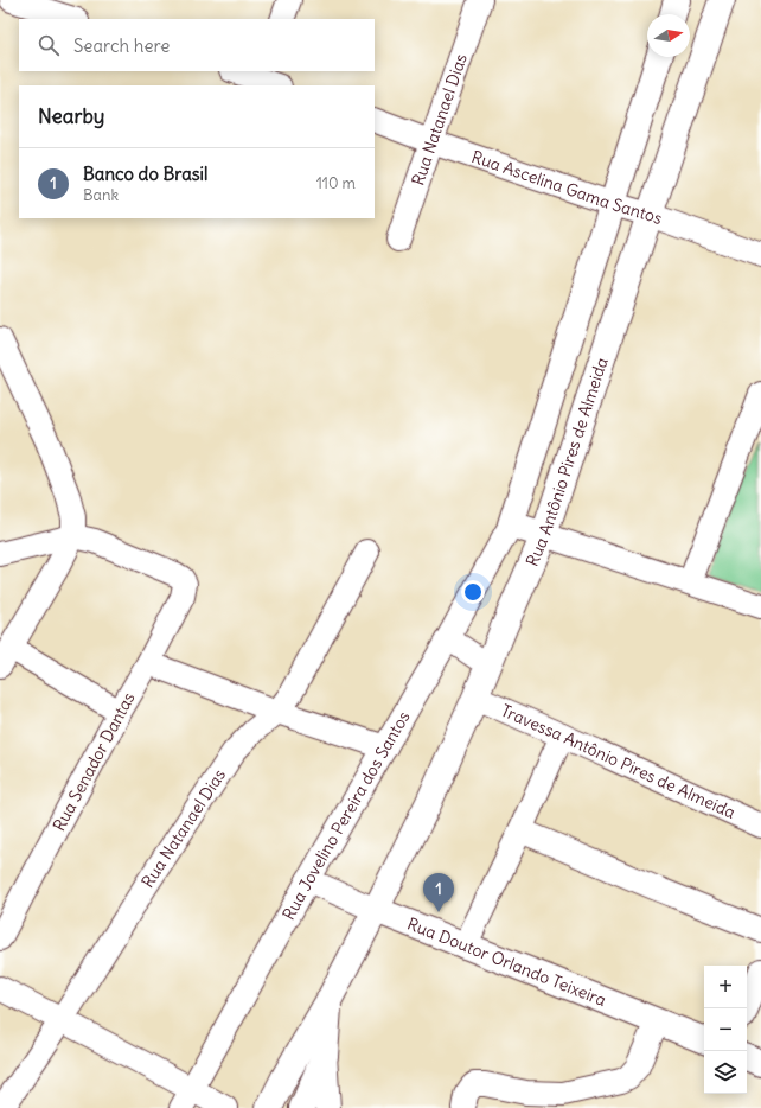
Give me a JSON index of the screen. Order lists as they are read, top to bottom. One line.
{"streets":{"main road":["Rua Antônio Pires de Almeida","Rua Doutor Orlando Teixeira"],"street":["Rua Natanael Dias","Rua Ascelina Gama Santos","Rua Senador Dantas","Travessa Antônio Pires de Almeida","Rua Jovelino Pereira dos Santos"]},"crossings":[["Rua Natanael Dias","Rua Ascelina Gama Santos"],["Rua Ascelina Gama Santos","Rua Antônio Pires de Almeida"],["Rua Antônio Pires de Almeida","Travessa Antônio Pires de Almeida"],["Rua Antônio Pires de Almeida","Rua Jovelino Pereira dos Santos"],["Rua Antônio Pires de Almeida","Rua Doutor Orlando Teixeira"],["Rua Jovelino Pereira dos Santos","Rua Doutor Orlando Teixeira"]],"north":"right","page":{"search":"Search here","heading":"Nearby","list":[{"mark":"1","name":"Banco do Brasil","note":"Bank","value":"110 m"}],"pins":"1","map_buttons":["+","−"]}}
